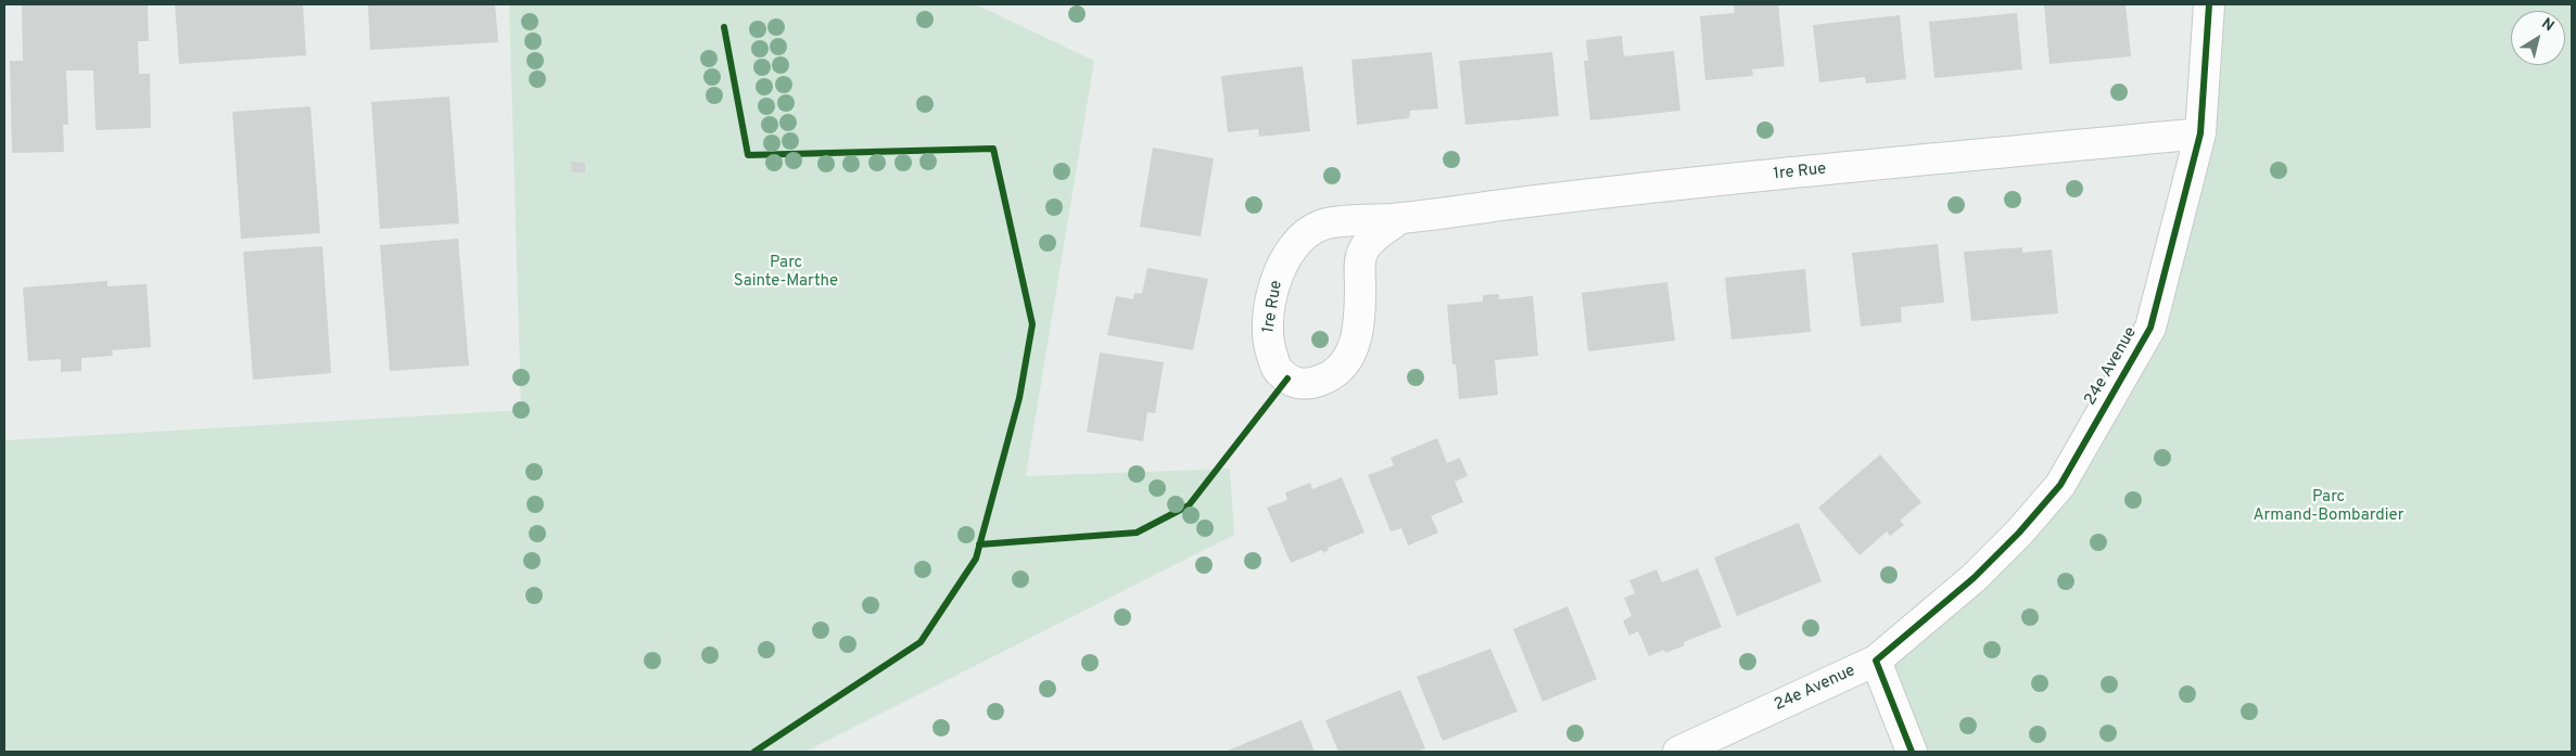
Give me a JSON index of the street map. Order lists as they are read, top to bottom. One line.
{"streets":{"street":["1re Rue","24e Avenue"]},"crossings":[["1re Rue","24e Avenue"]],"parks":["Parc Sainte-Marthe","Parc Armand-Bombardier"],"north":"top right"}
